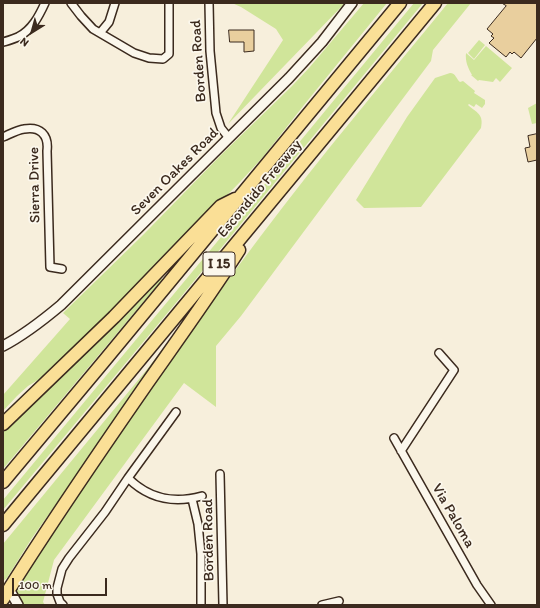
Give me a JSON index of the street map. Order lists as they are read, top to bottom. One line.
{"streets":{"highway":["Escondido Freeway","I 15"],"street":["Borden Road","Seven Oakes Road","Sierra Drive","Via Paloma"]},"crossings":[["Borden Road","Seven Oakes Road"]],"scale_bar":"100 m","north":"bottom left"}
